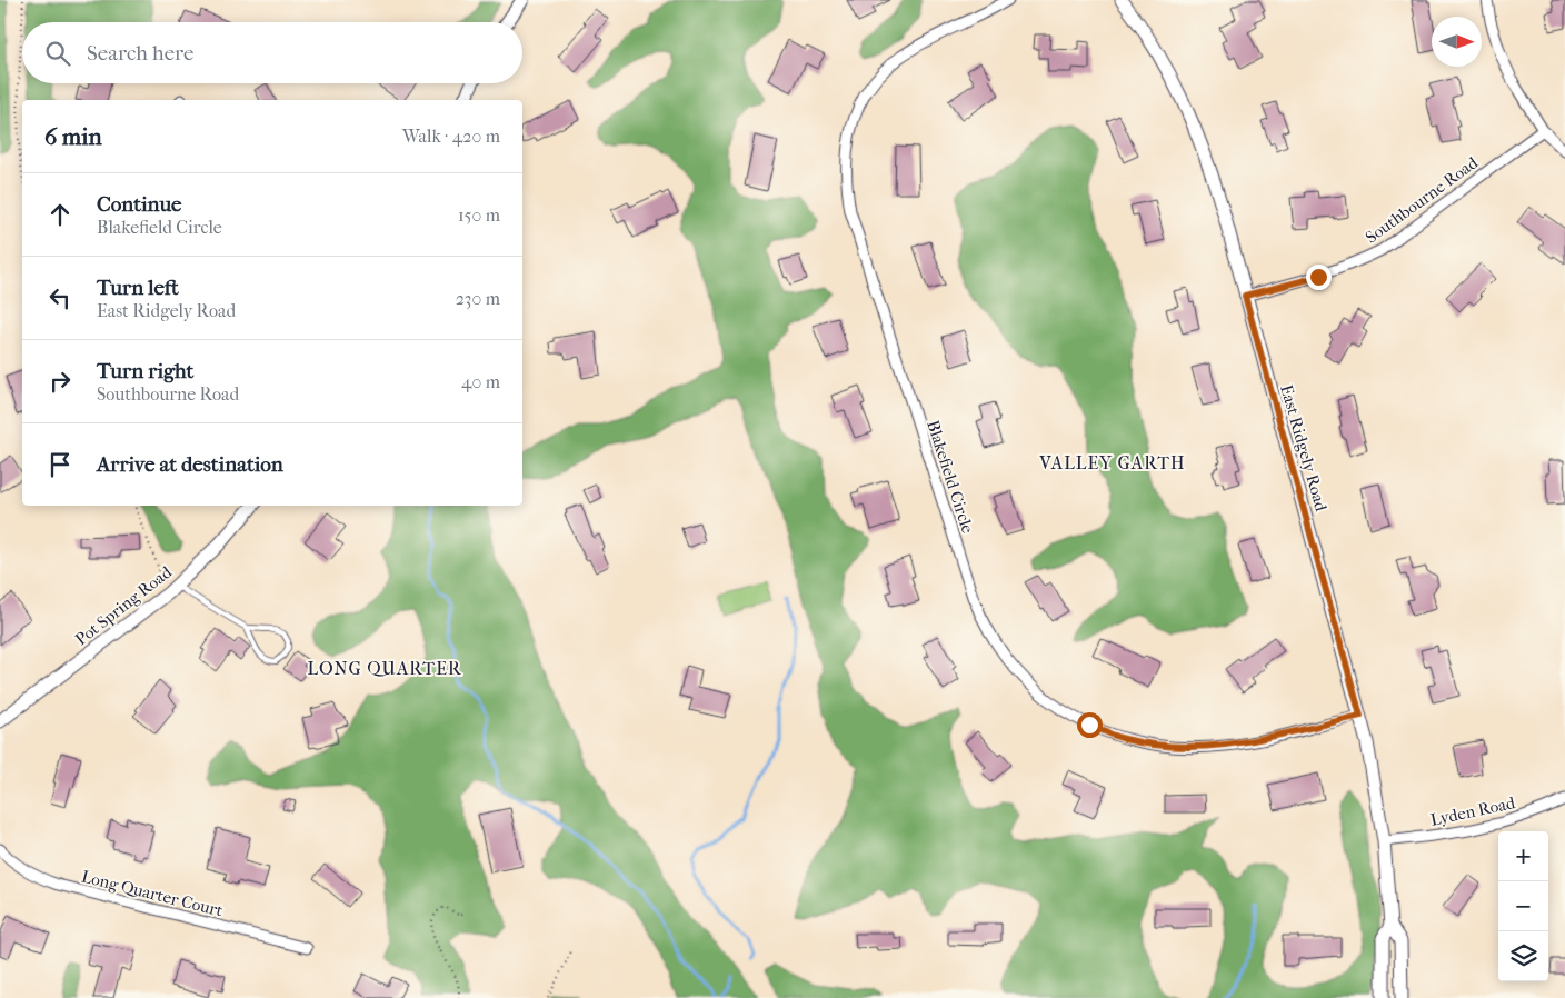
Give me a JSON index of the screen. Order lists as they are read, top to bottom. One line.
{"streets":{"street":["Southbourne Road","East Ridgely Road","Blakefield Circle","Pot Spring Road","Lyden Road","Long Quarter Court"]},"crossings":[["Southbourne Road","East Ridgely Road"],["East Ridgely Road","Blakefield Circle"],["East Ridgely Road","Lyden Road"]],"districts":["VALLEY GARTH","LONG QUARTER"],"north":"right","page":{"search":"Search here","heading":["6 min","Walk · 420 m"],"list":[["Continue","Blakefield Circle","150 m"],["Turn left","East Ridgely Road","230 m"],["Turn right","Southbourne Road","40 m"],"Arrive at destination"],"map_buttons":["+","−"]}}
